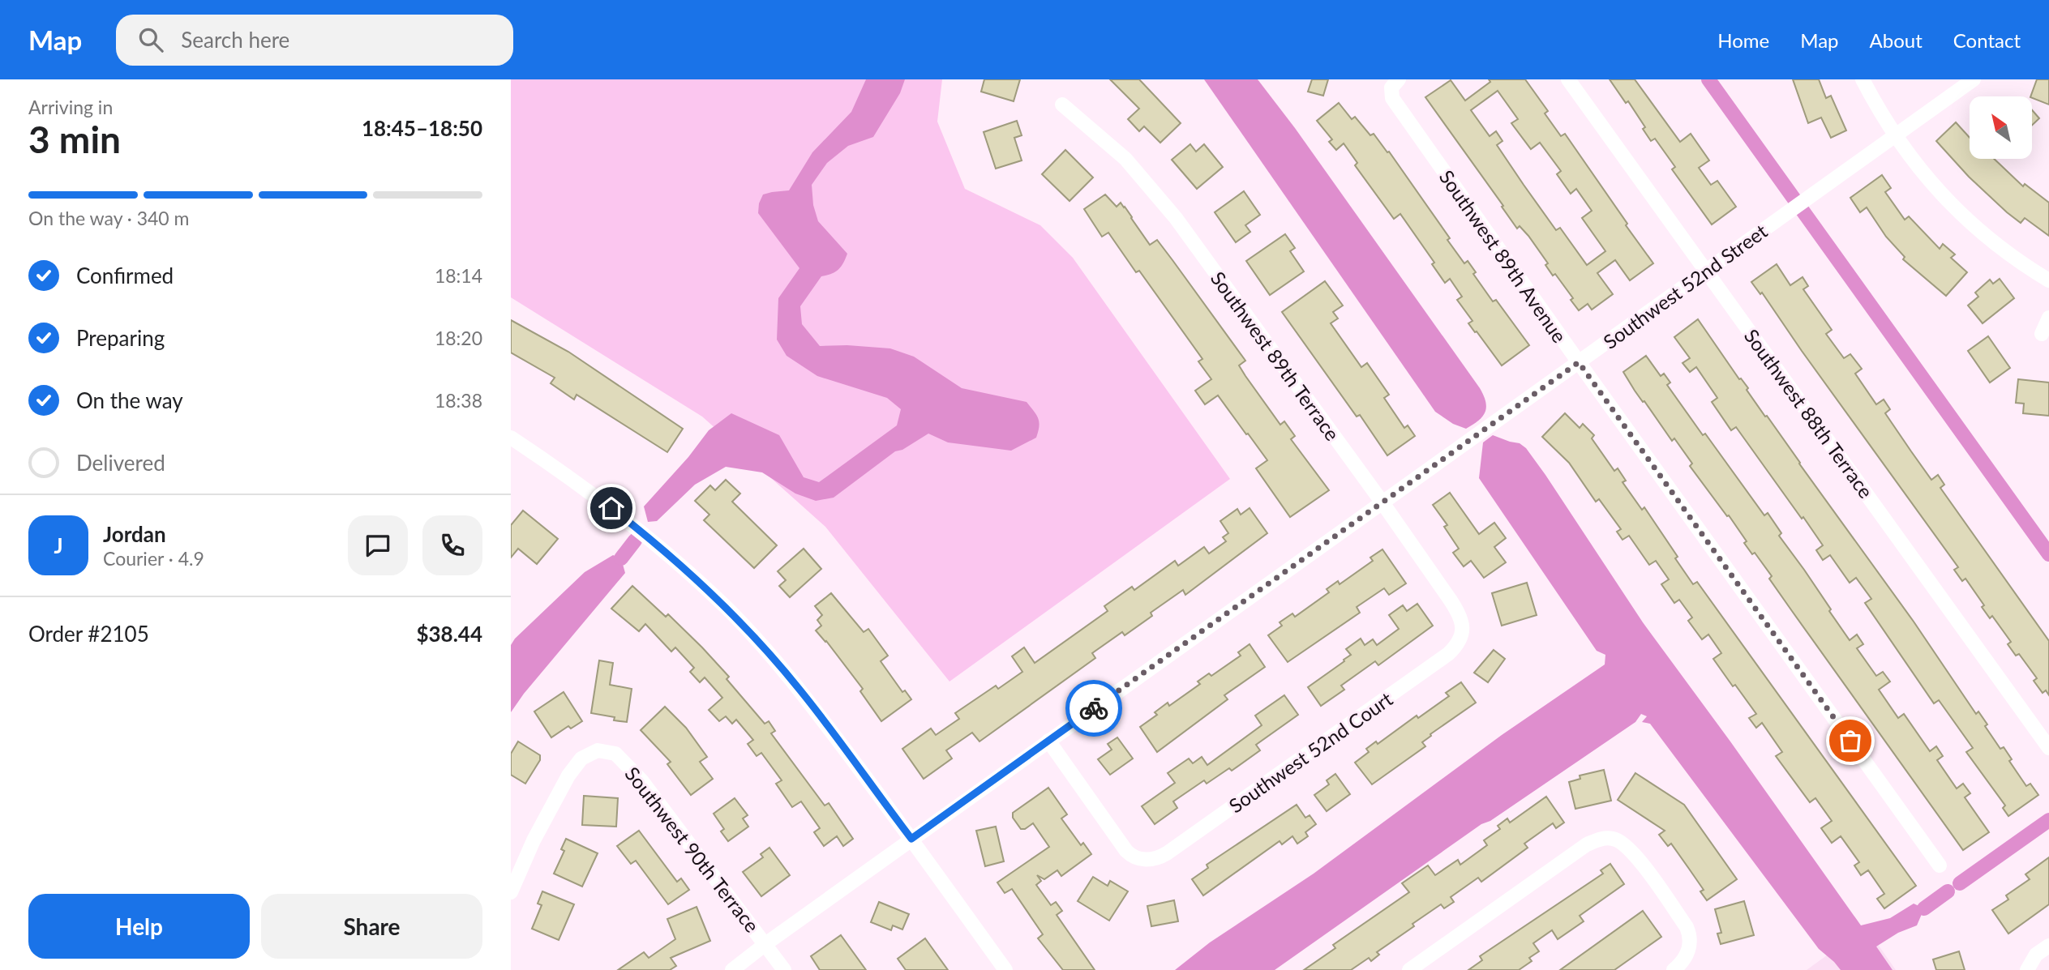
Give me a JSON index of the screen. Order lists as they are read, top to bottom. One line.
{"streets":{"street":["Southwest 89th Avenue","Southwest 52nd Street","Southwest 89th Terrace","Southwest 88th Terrace","Southwest 52nd Court","Southwest 90th Terrace"]},"crossings":[["Southwest 89th Avenue","Southwest 52nd Street"],["Southwest 52nd Street","Southwest 89th Terrace"],["Southwest 52nd Street","Southwest 88th Terrace"],["Southwest 52nd Street","Southwest 52nd Court"],["Southwest 52nd Street","Southwest 90th Terrace"],["Southwest 89th Terrace","Southwest 52nd Court"]],"north":"top left","page":{"header":"Map","search":"Search here","nav":["Home","Map","About","Contact"],"heading":["3 min","Arriving in","18:45–18:50"],"panel":["Jordan","Courier · 4.9","Order #2105","$38.44"],"bar":"On the way · 340 m","list":[["Confirmed","18:14"],["Preparing","18:20"],["On the way","18:38"],"Delivered"],"round":"J","buttons":["Help","Share"]}}
